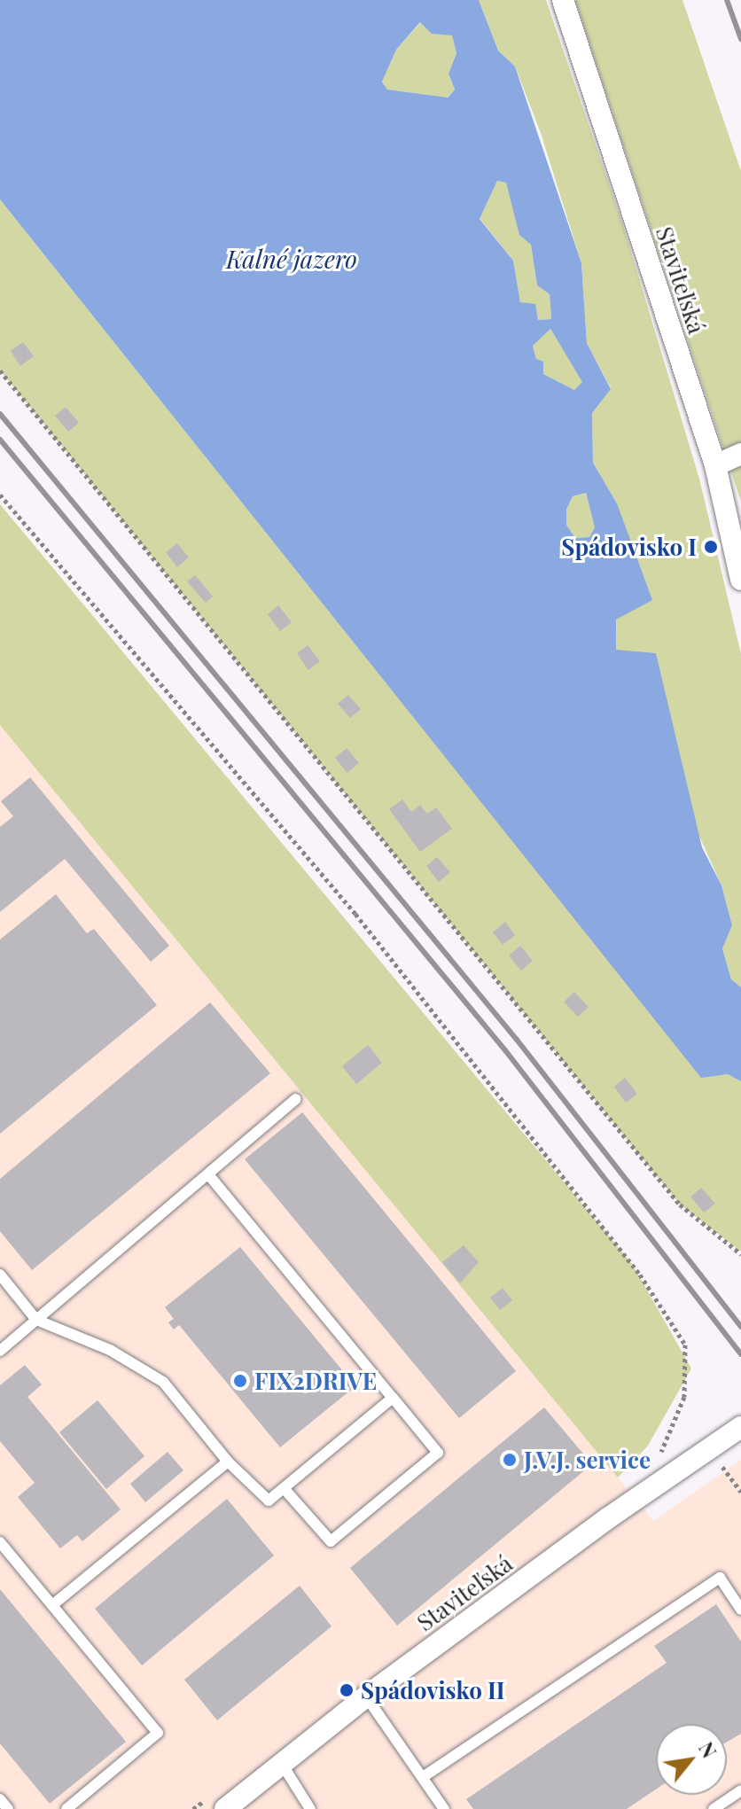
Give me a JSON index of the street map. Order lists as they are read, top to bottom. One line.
{"streets":{"street":["Staviteľská"]},"water":["Kalné jazero"],"places":["Spádovisko I","FIX2DRIVE","J.V.J. service","Spádovisko II"],"north":"top right"}
